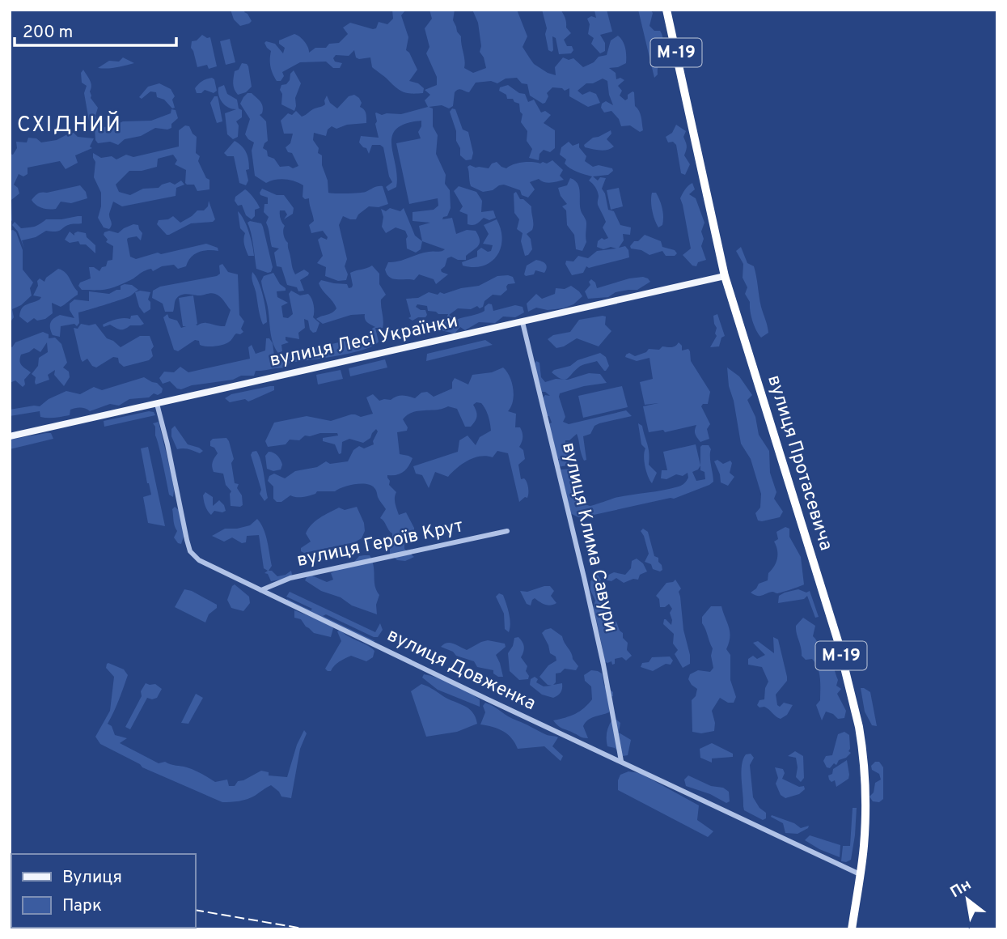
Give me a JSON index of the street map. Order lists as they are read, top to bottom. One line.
{"streets":{"highway":["М-19","вулиця Протасевича"],"main road":["вулиця Лесі Українки"],"street":["вулиця Клима Савури","вулиця Героїв Крут","вулиця Довженка"]},"crossings":[["вулиця Лесі Українки","вулиця Протасевича"],["вулиця Лесі Українки","вулиця Клима Савури"],["вулиця Лесі Українки","вулиця Довженка"],["вулиця Протасевича","вулиця Довженка"],["вулиця Клима Савури","вулиця Довженка"],["вулиця Героїв Крут","вулиця Довженка"]],"districts":["СХІДНИЙ"],"legend":["Вулиця","Парк"],"scale_bar":"200 m","north":"top left"}
